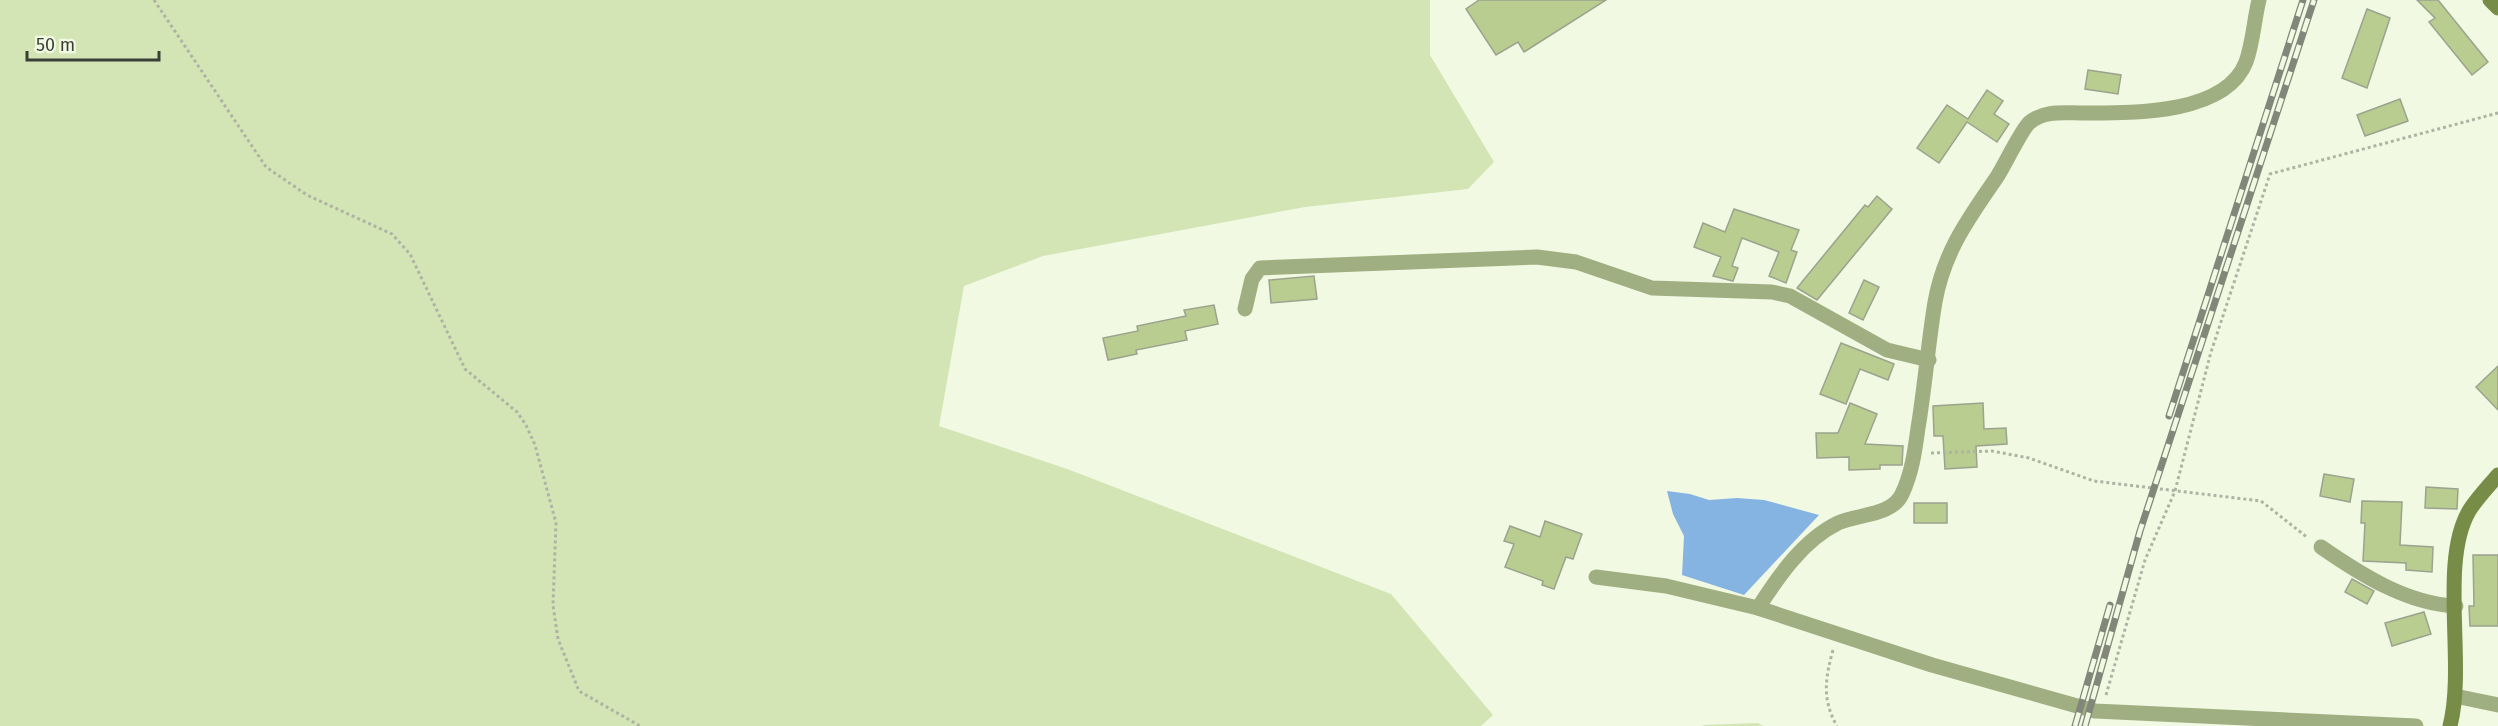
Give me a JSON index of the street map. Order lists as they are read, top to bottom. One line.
{"scale_bar":"50 m"}
